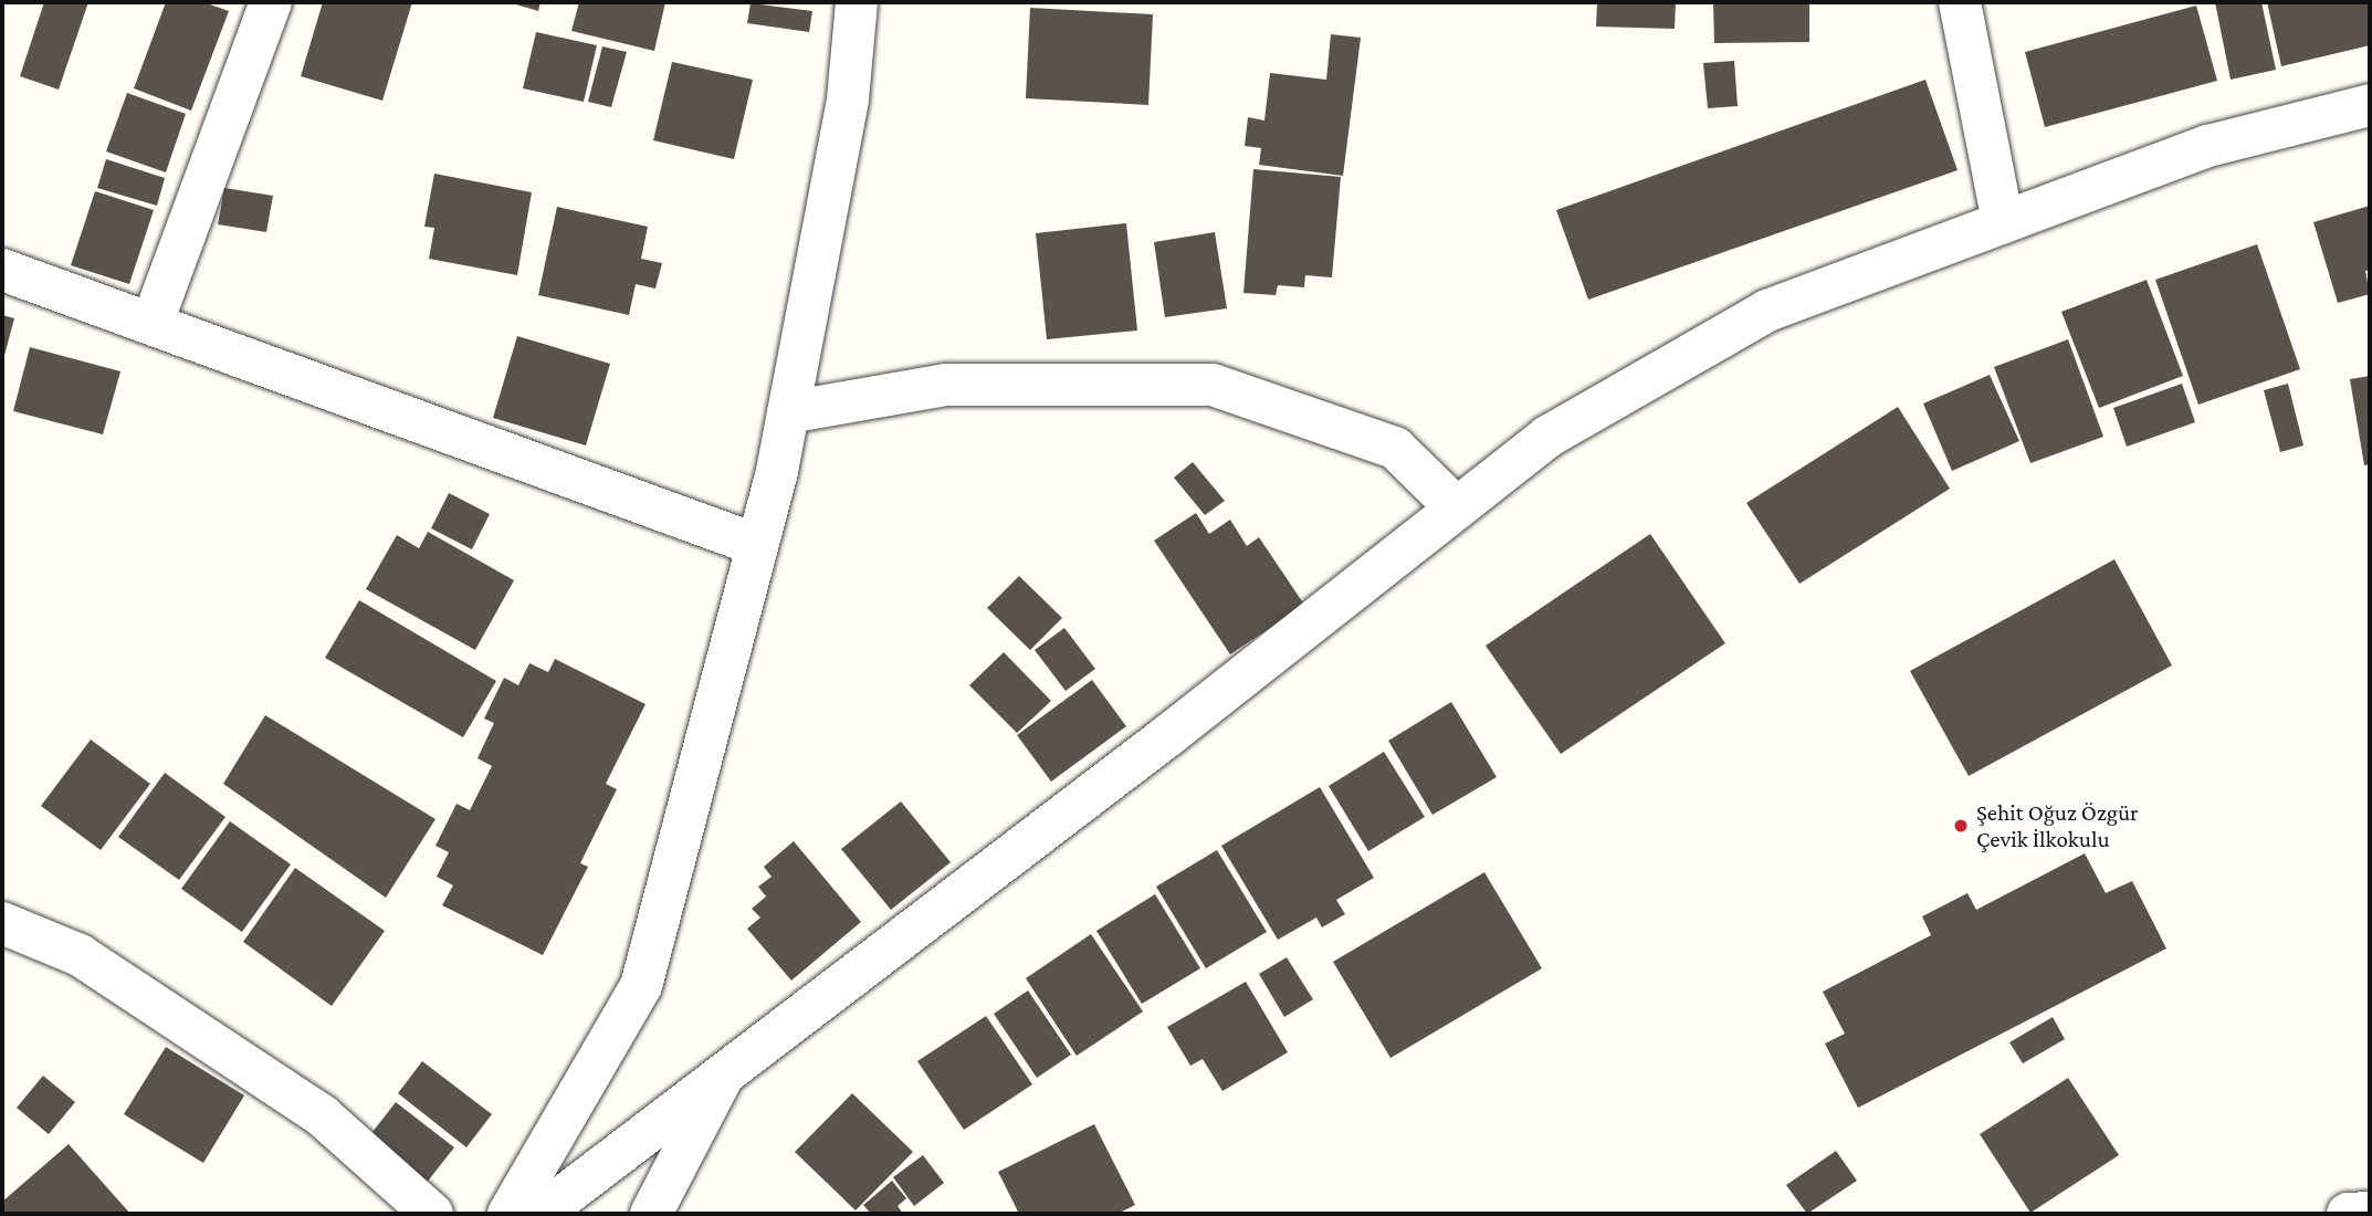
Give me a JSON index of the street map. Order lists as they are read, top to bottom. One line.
{"places":["Şehit Oğuz Özgür Çevik İlkokulu"]}
